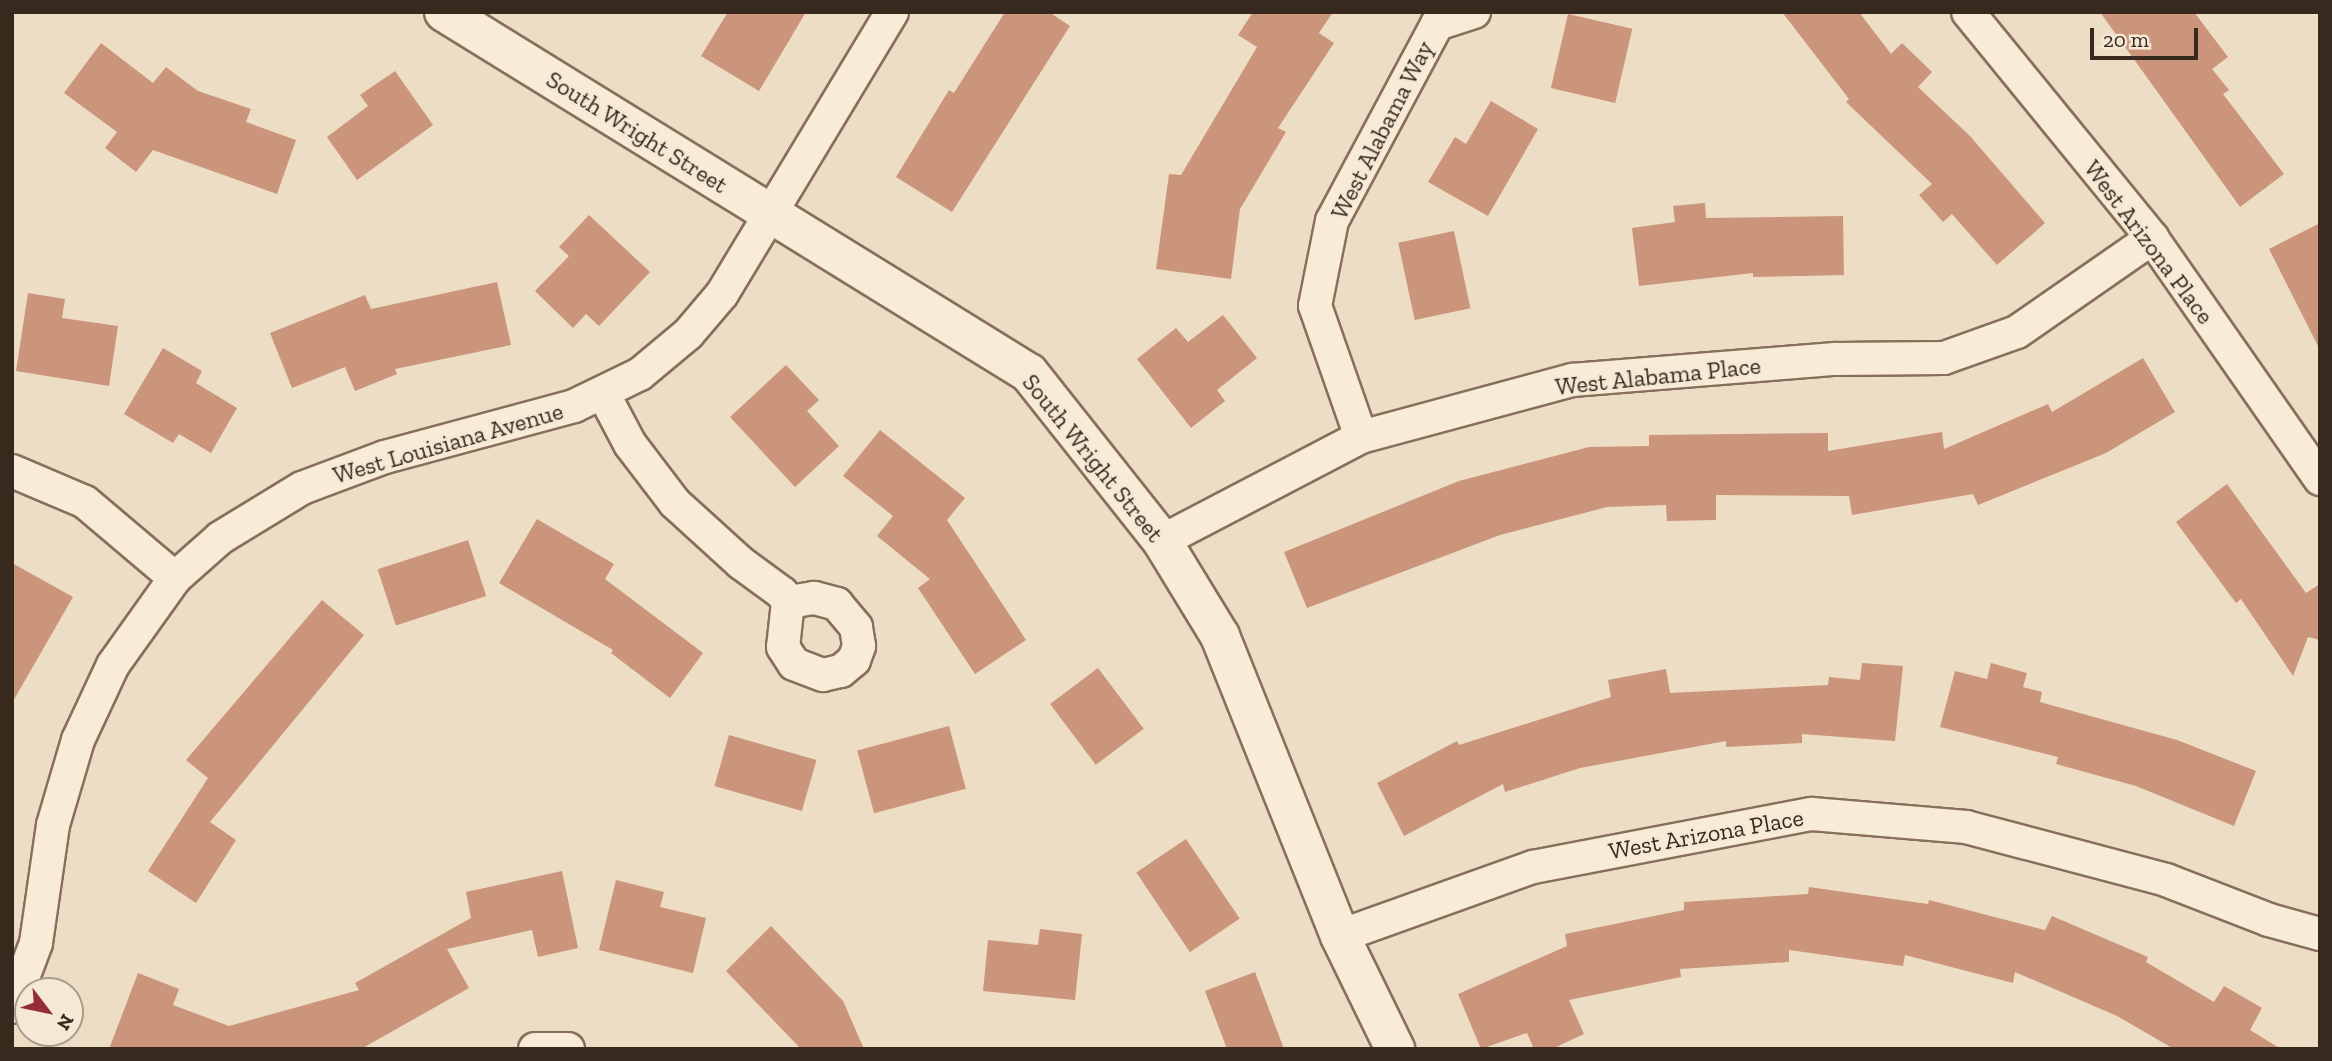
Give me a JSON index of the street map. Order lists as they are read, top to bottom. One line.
{"streets":{"street":["West Alabama Way","South Wright Street","West Arizona Place","West Alabama Place","West Louisiana Avenue"]},"crossings":[["West Alabama Way","West Alabama Place"],["South Wright Street","West Arizona Place"],["South Wright Street","West Alabama Place"],["South Wright Street","West Louisiana Avenue"],["West Arizona Place","West Alabama Place"]],"scale_bar":"20 m","north":"bottom right"}
